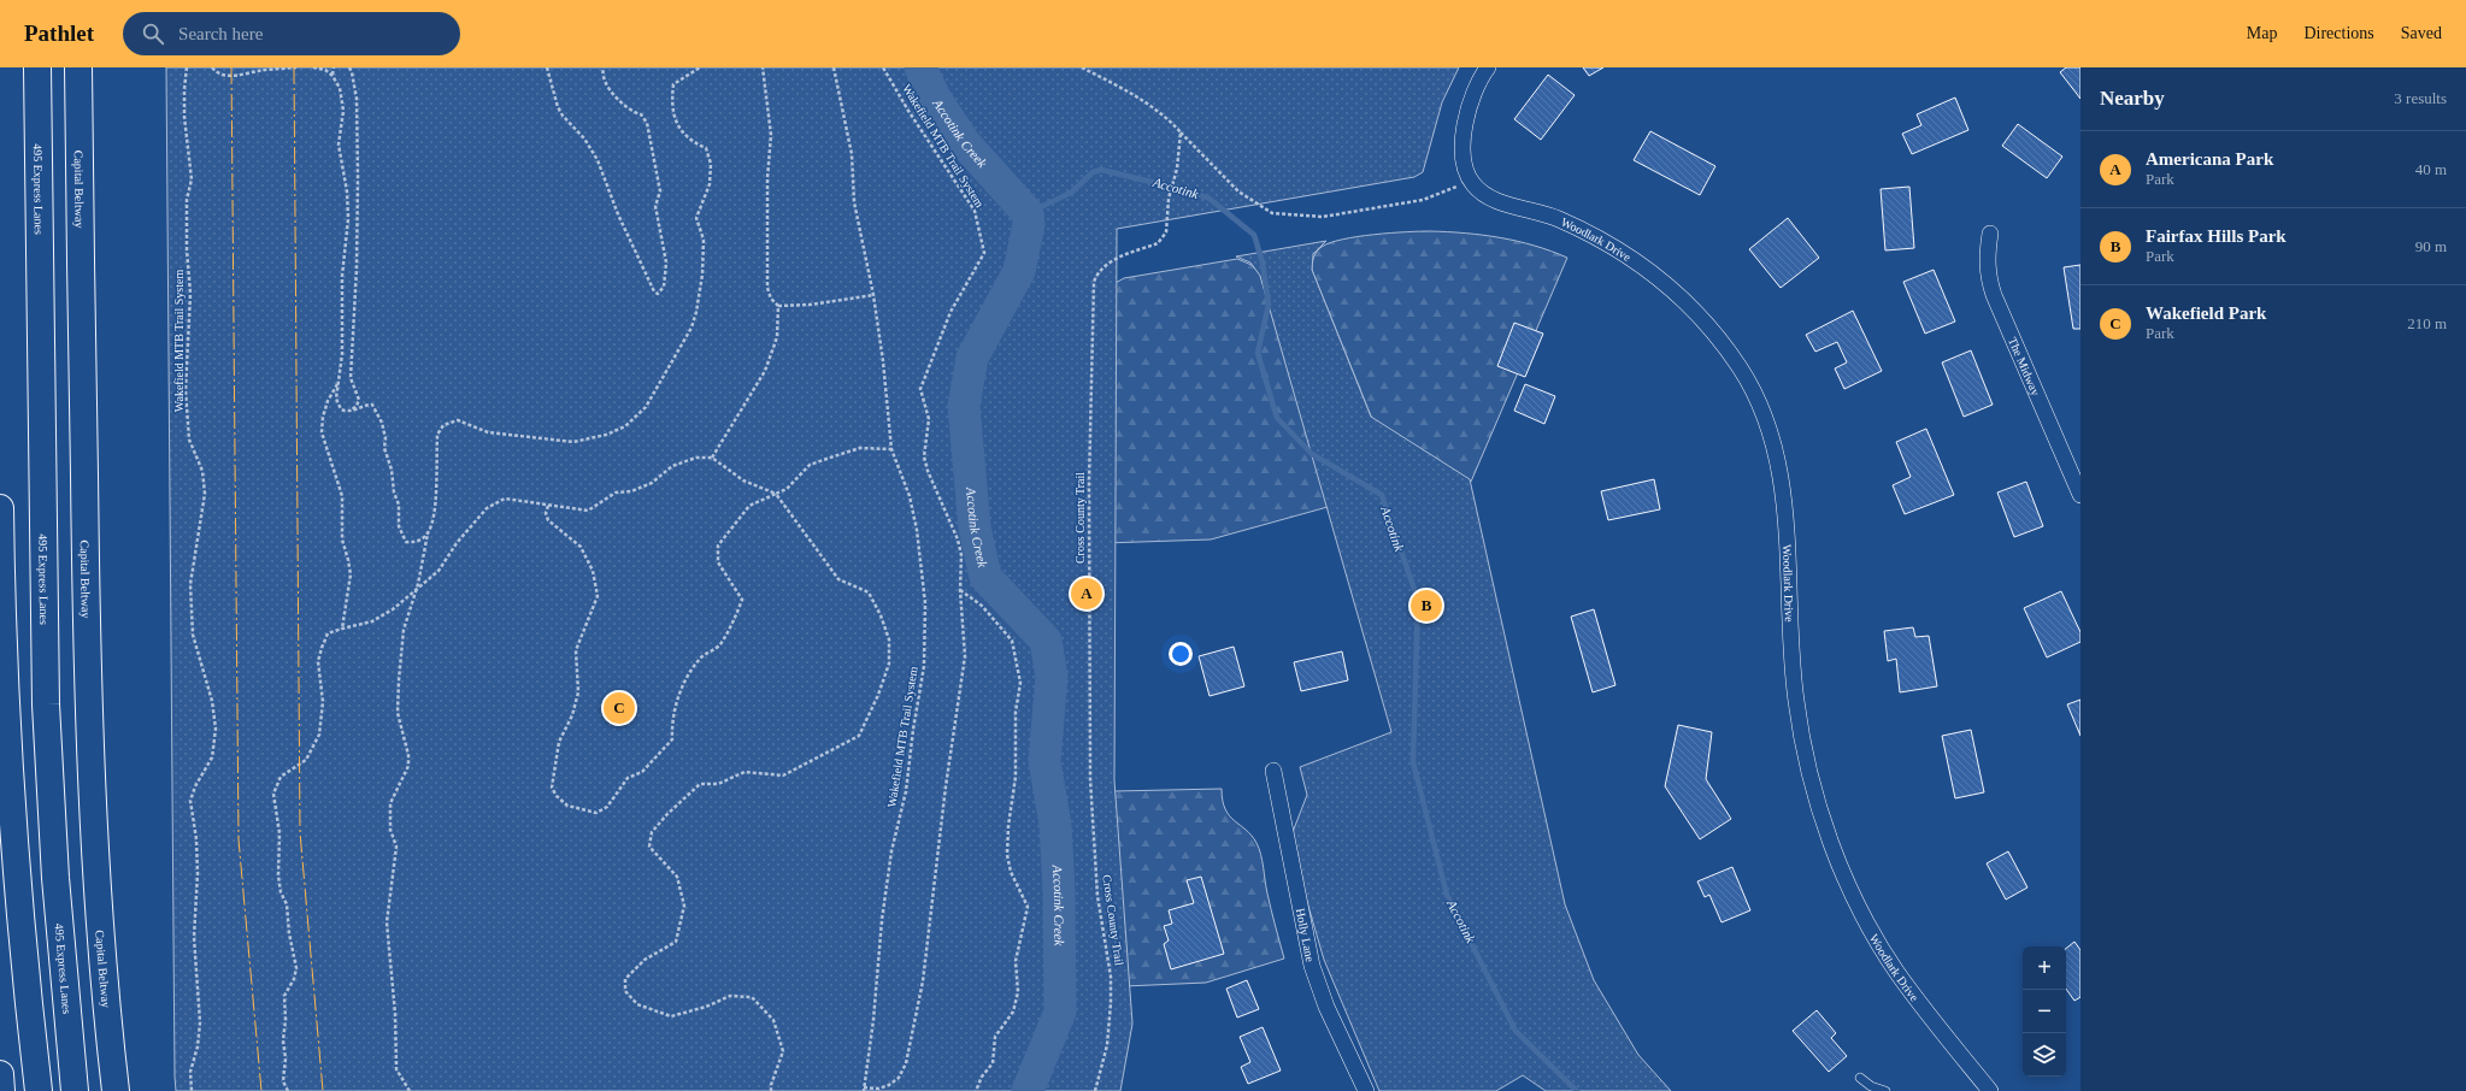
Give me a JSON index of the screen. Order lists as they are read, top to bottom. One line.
{"streets":{"highway":["495 Express Lanes","Capital Beltway"],"street":["Woodlark Drive","The Midway","Holly Lane"],"path":["Wakefield MTB Trail System","Cross County Trail"]},"water":["Accotink Creek","Accotink"],"page":{"header":"Pathlet","search":"Search here","nav":["Map","Directions","Saved"],"heading":["Nearby","3 results"],"list":[{"mark":"A","name":"Americana Park","note":"Park","value":"40 m"},{"mark":"B","name":"Fairfax Hills Park","note":"Park","value":"90 m"},{"mark":"C","name":"Wakefield Park","note":"Park","value":"210 m"}],"pins":["A","B","C"],"map_buttons":["+","−"]}}
